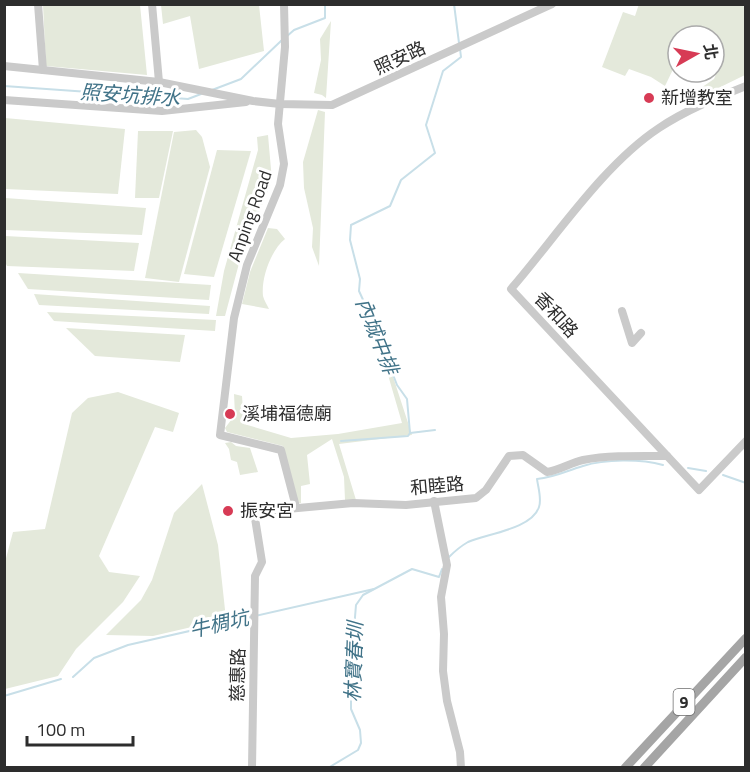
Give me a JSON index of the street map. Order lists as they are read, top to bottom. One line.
{"streets":{"main road":["9"],"street":["照安路","Anping Road","香和路","和睦路","慈惠路"]},"crossings":[["照安路","Anping Road"],["Anping Road","和睦路"],["香和路","和睦路"],["和睦路","慈惠路"]],"water":["照安坑排水","內城中排","牛椆坑","林寶春圳"],"places":["新增教室","溪埔福德廟","振安宮"],"scale_bar":"100 m","north":"right"}
